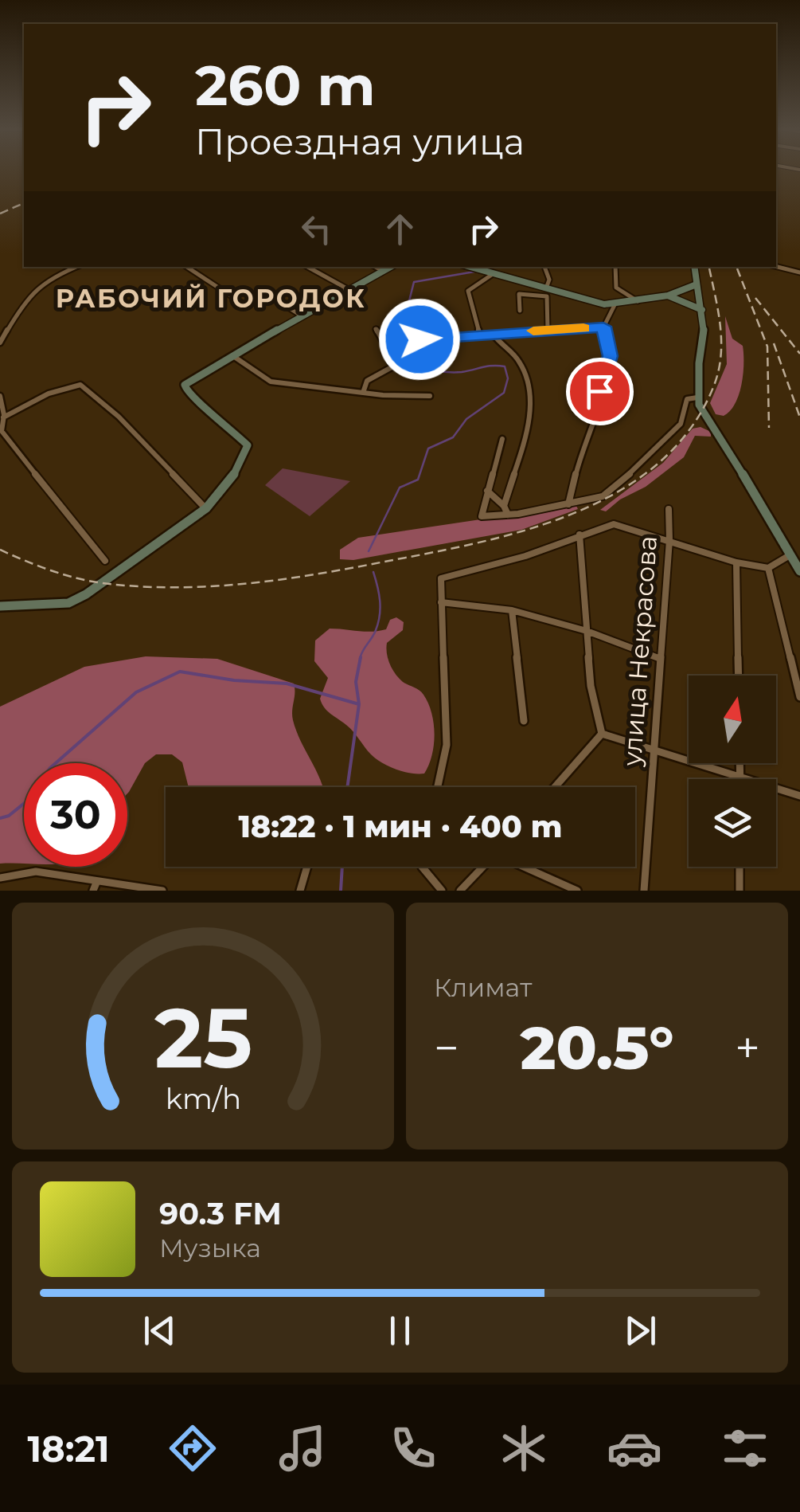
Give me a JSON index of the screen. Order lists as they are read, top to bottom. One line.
{"streets":{"street":["улица Некрасова"]},"districts":["РАБОЧИЙ ГОРОДОК"],"north":"top","page":{"turn":["260 m","Проездная улица"],"limit":"30","trip":"18:22 · 1 мин · 400 m","tile":"Климат","heat":["−","20.5°","+"],"song":["90.3 FM","Музыка"],"tabs":"18:21","gauge":["25","km/h"]}}
